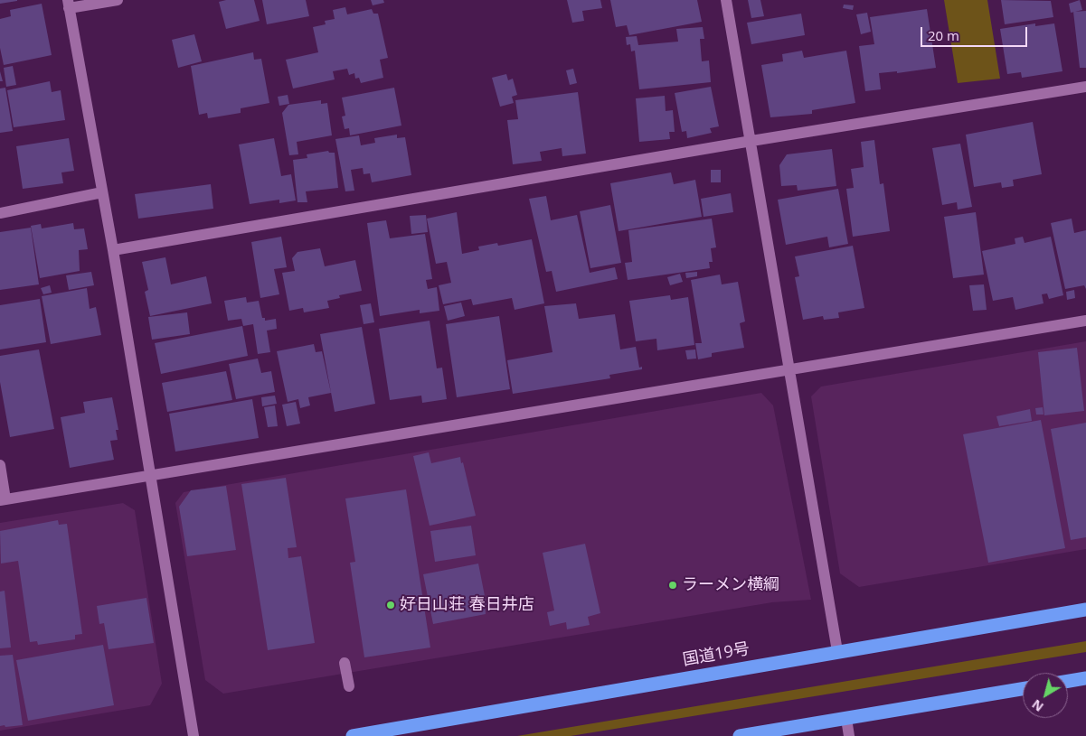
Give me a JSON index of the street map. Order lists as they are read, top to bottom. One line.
{"streets":{"highway":["国道19号"]},"places":["ラーメン横綱","好日山荘 春日井店"],"scale_bar":"20 m","north":"bottom left"}
